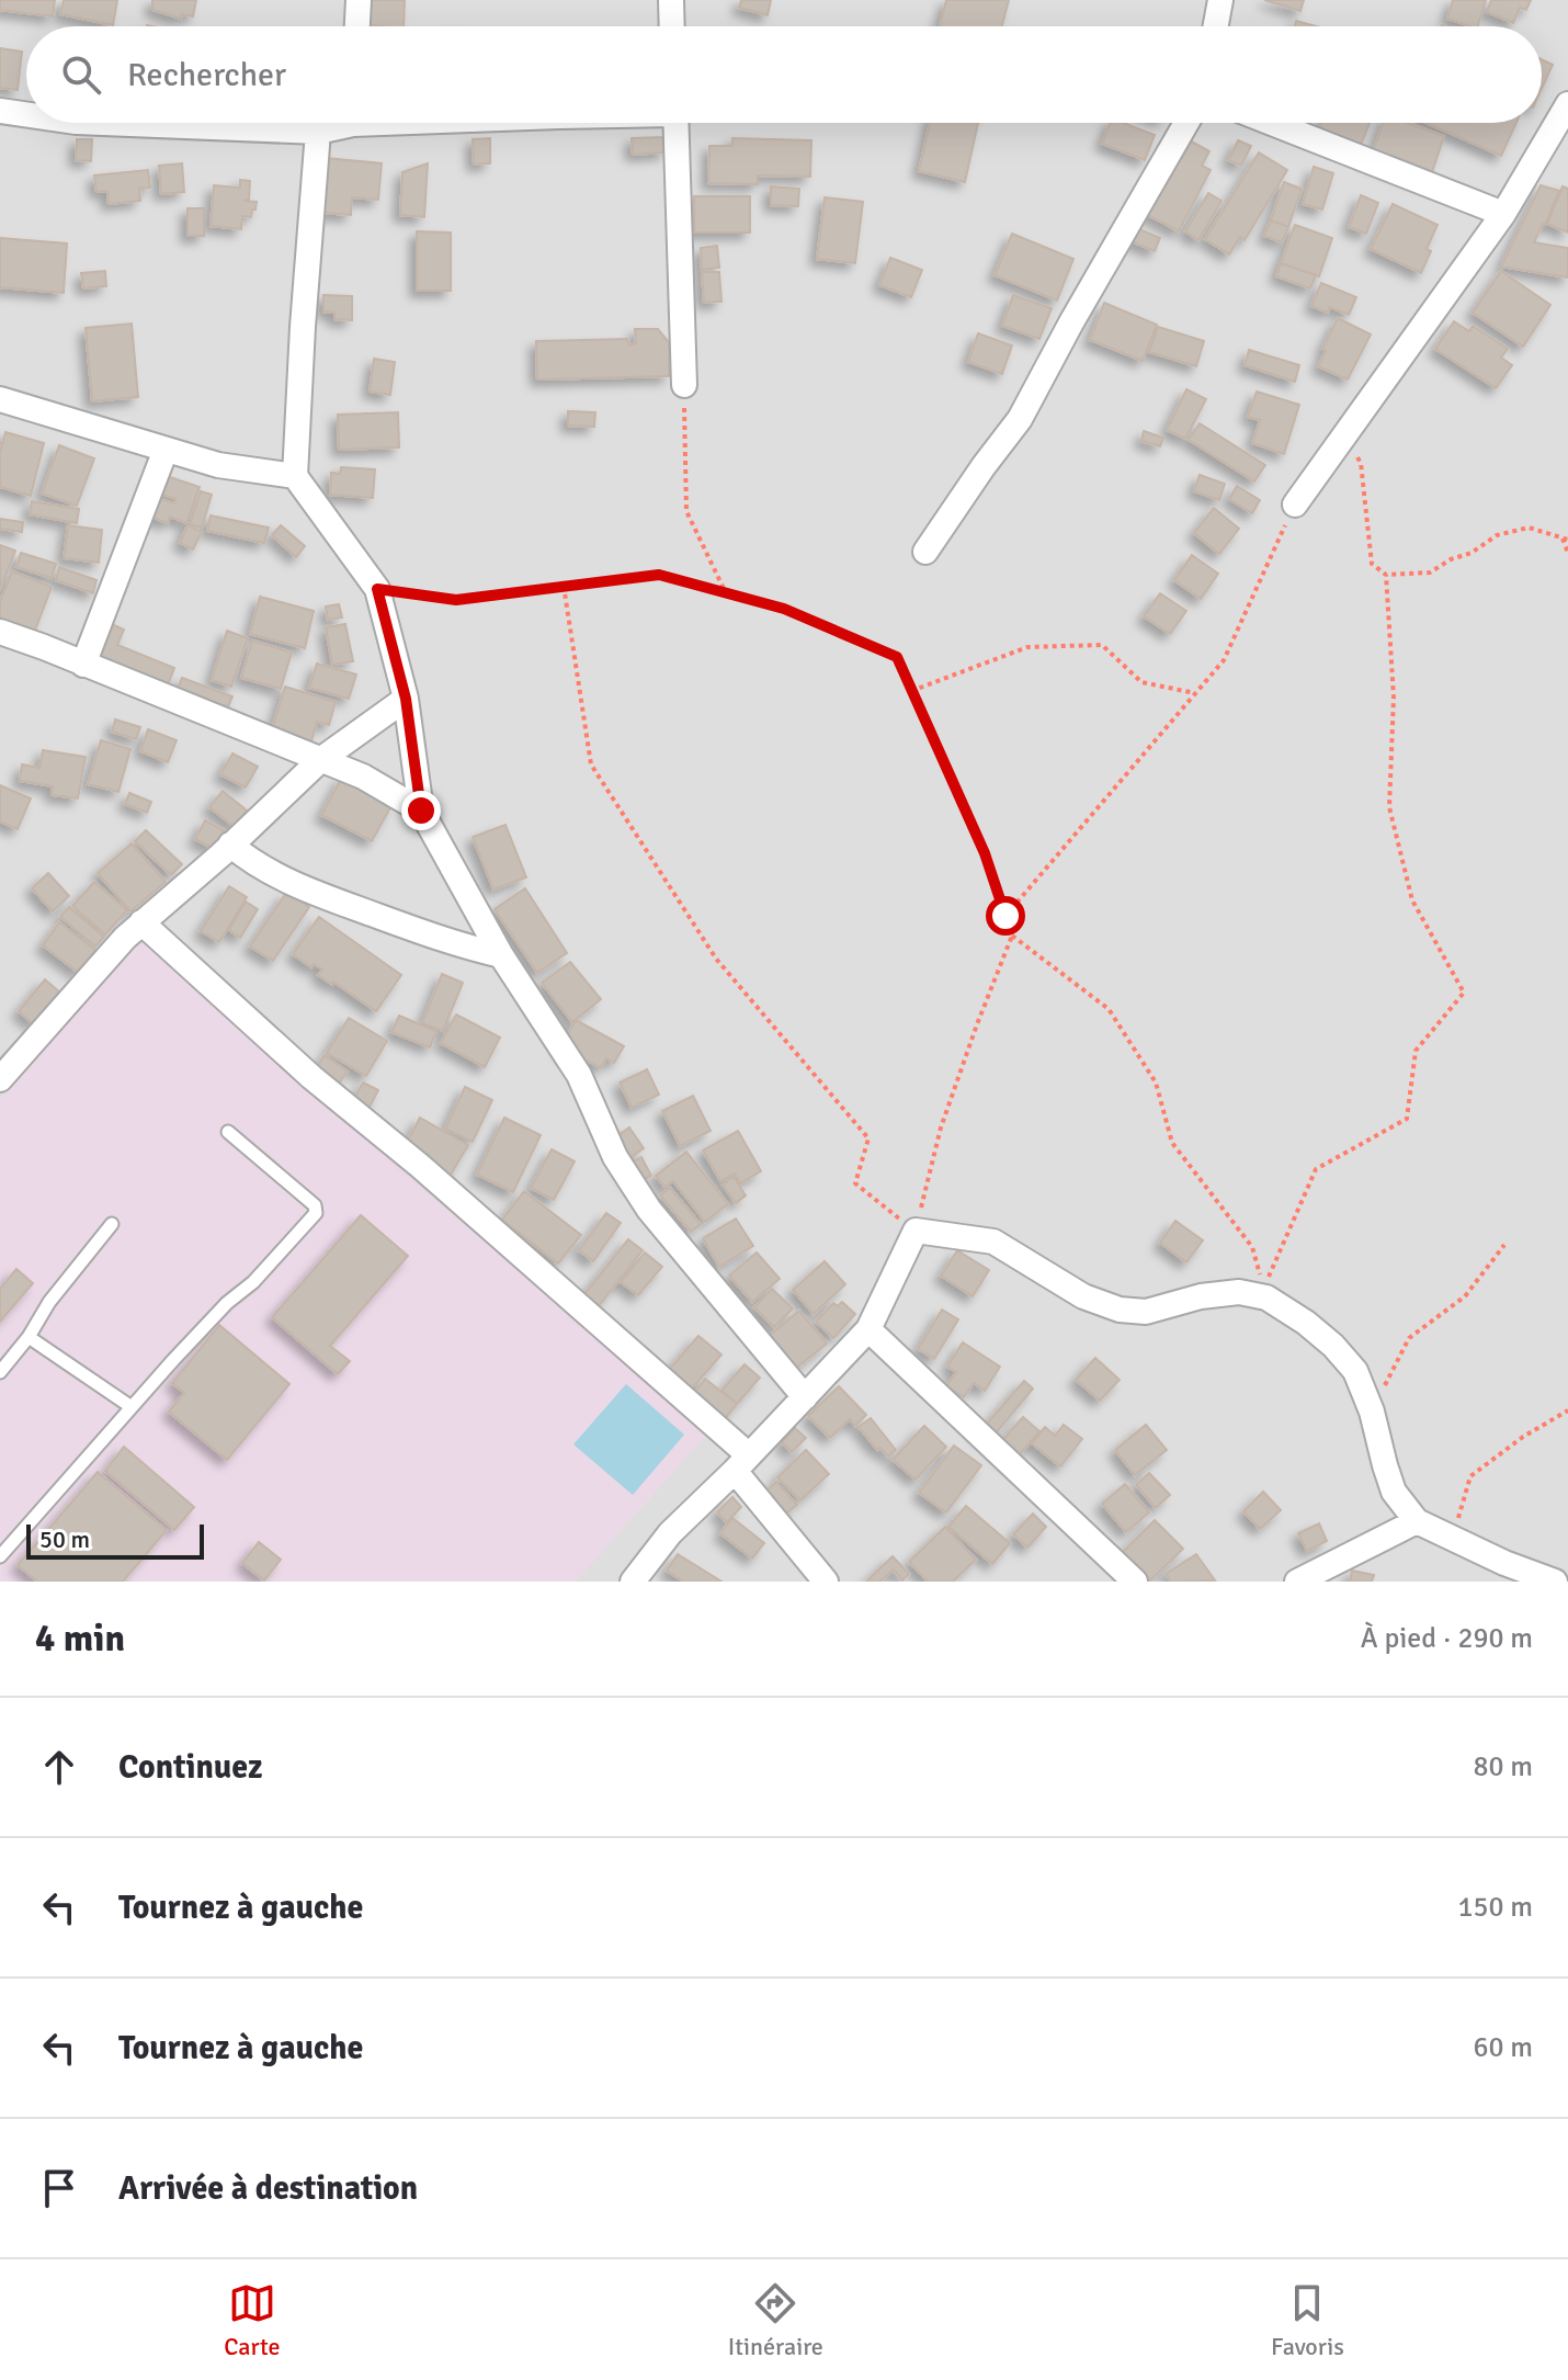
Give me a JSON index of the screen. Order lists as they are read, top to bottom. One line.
{"scale_bar":"50 m","page":{"search":"Rechercher","scale":"50 m","heading":["4 min","À pied · 290 m"],"list":[["Continuez","80 m"],["Tournez à gauche","150 m"],["Tournez à gauche","60 m"],"Arrivée à destination"],"nav":["Carte","Itinéraire","Favoris"]}}
